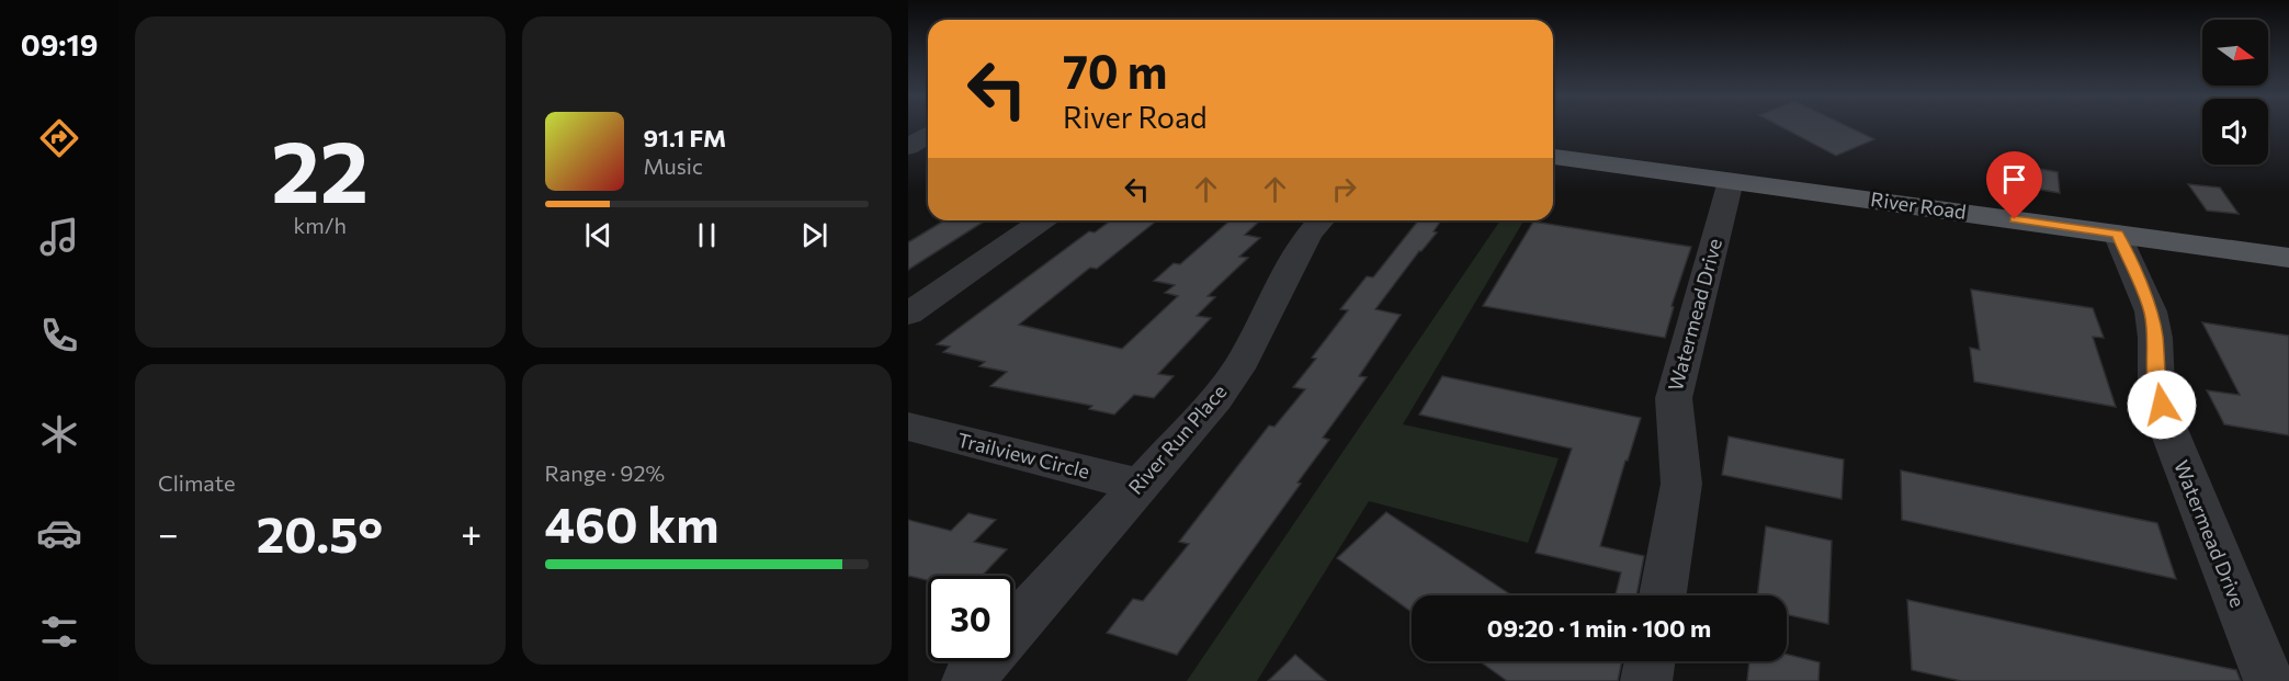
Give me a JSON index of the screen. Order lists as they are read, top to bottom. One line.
{"streets":{"main road":["River Road"],"street":["Watermead Drive","River Run Place","Trailview Circle"]},"crossings":[["River Road","Watermead Drive"],["River Run Place","Trailview Circle"]],"north":"right","page":{"tabs":"09:19","tile":[["22","km/h"],"Climate",["Range · 92%","460 km"]],"turn":["70 m","River Road"],"song":["91.1 FM","Music"],"heat":["−","20.5°","+"],"limit":"30","trip":"09:20 · 1 min · 100 m"}}
